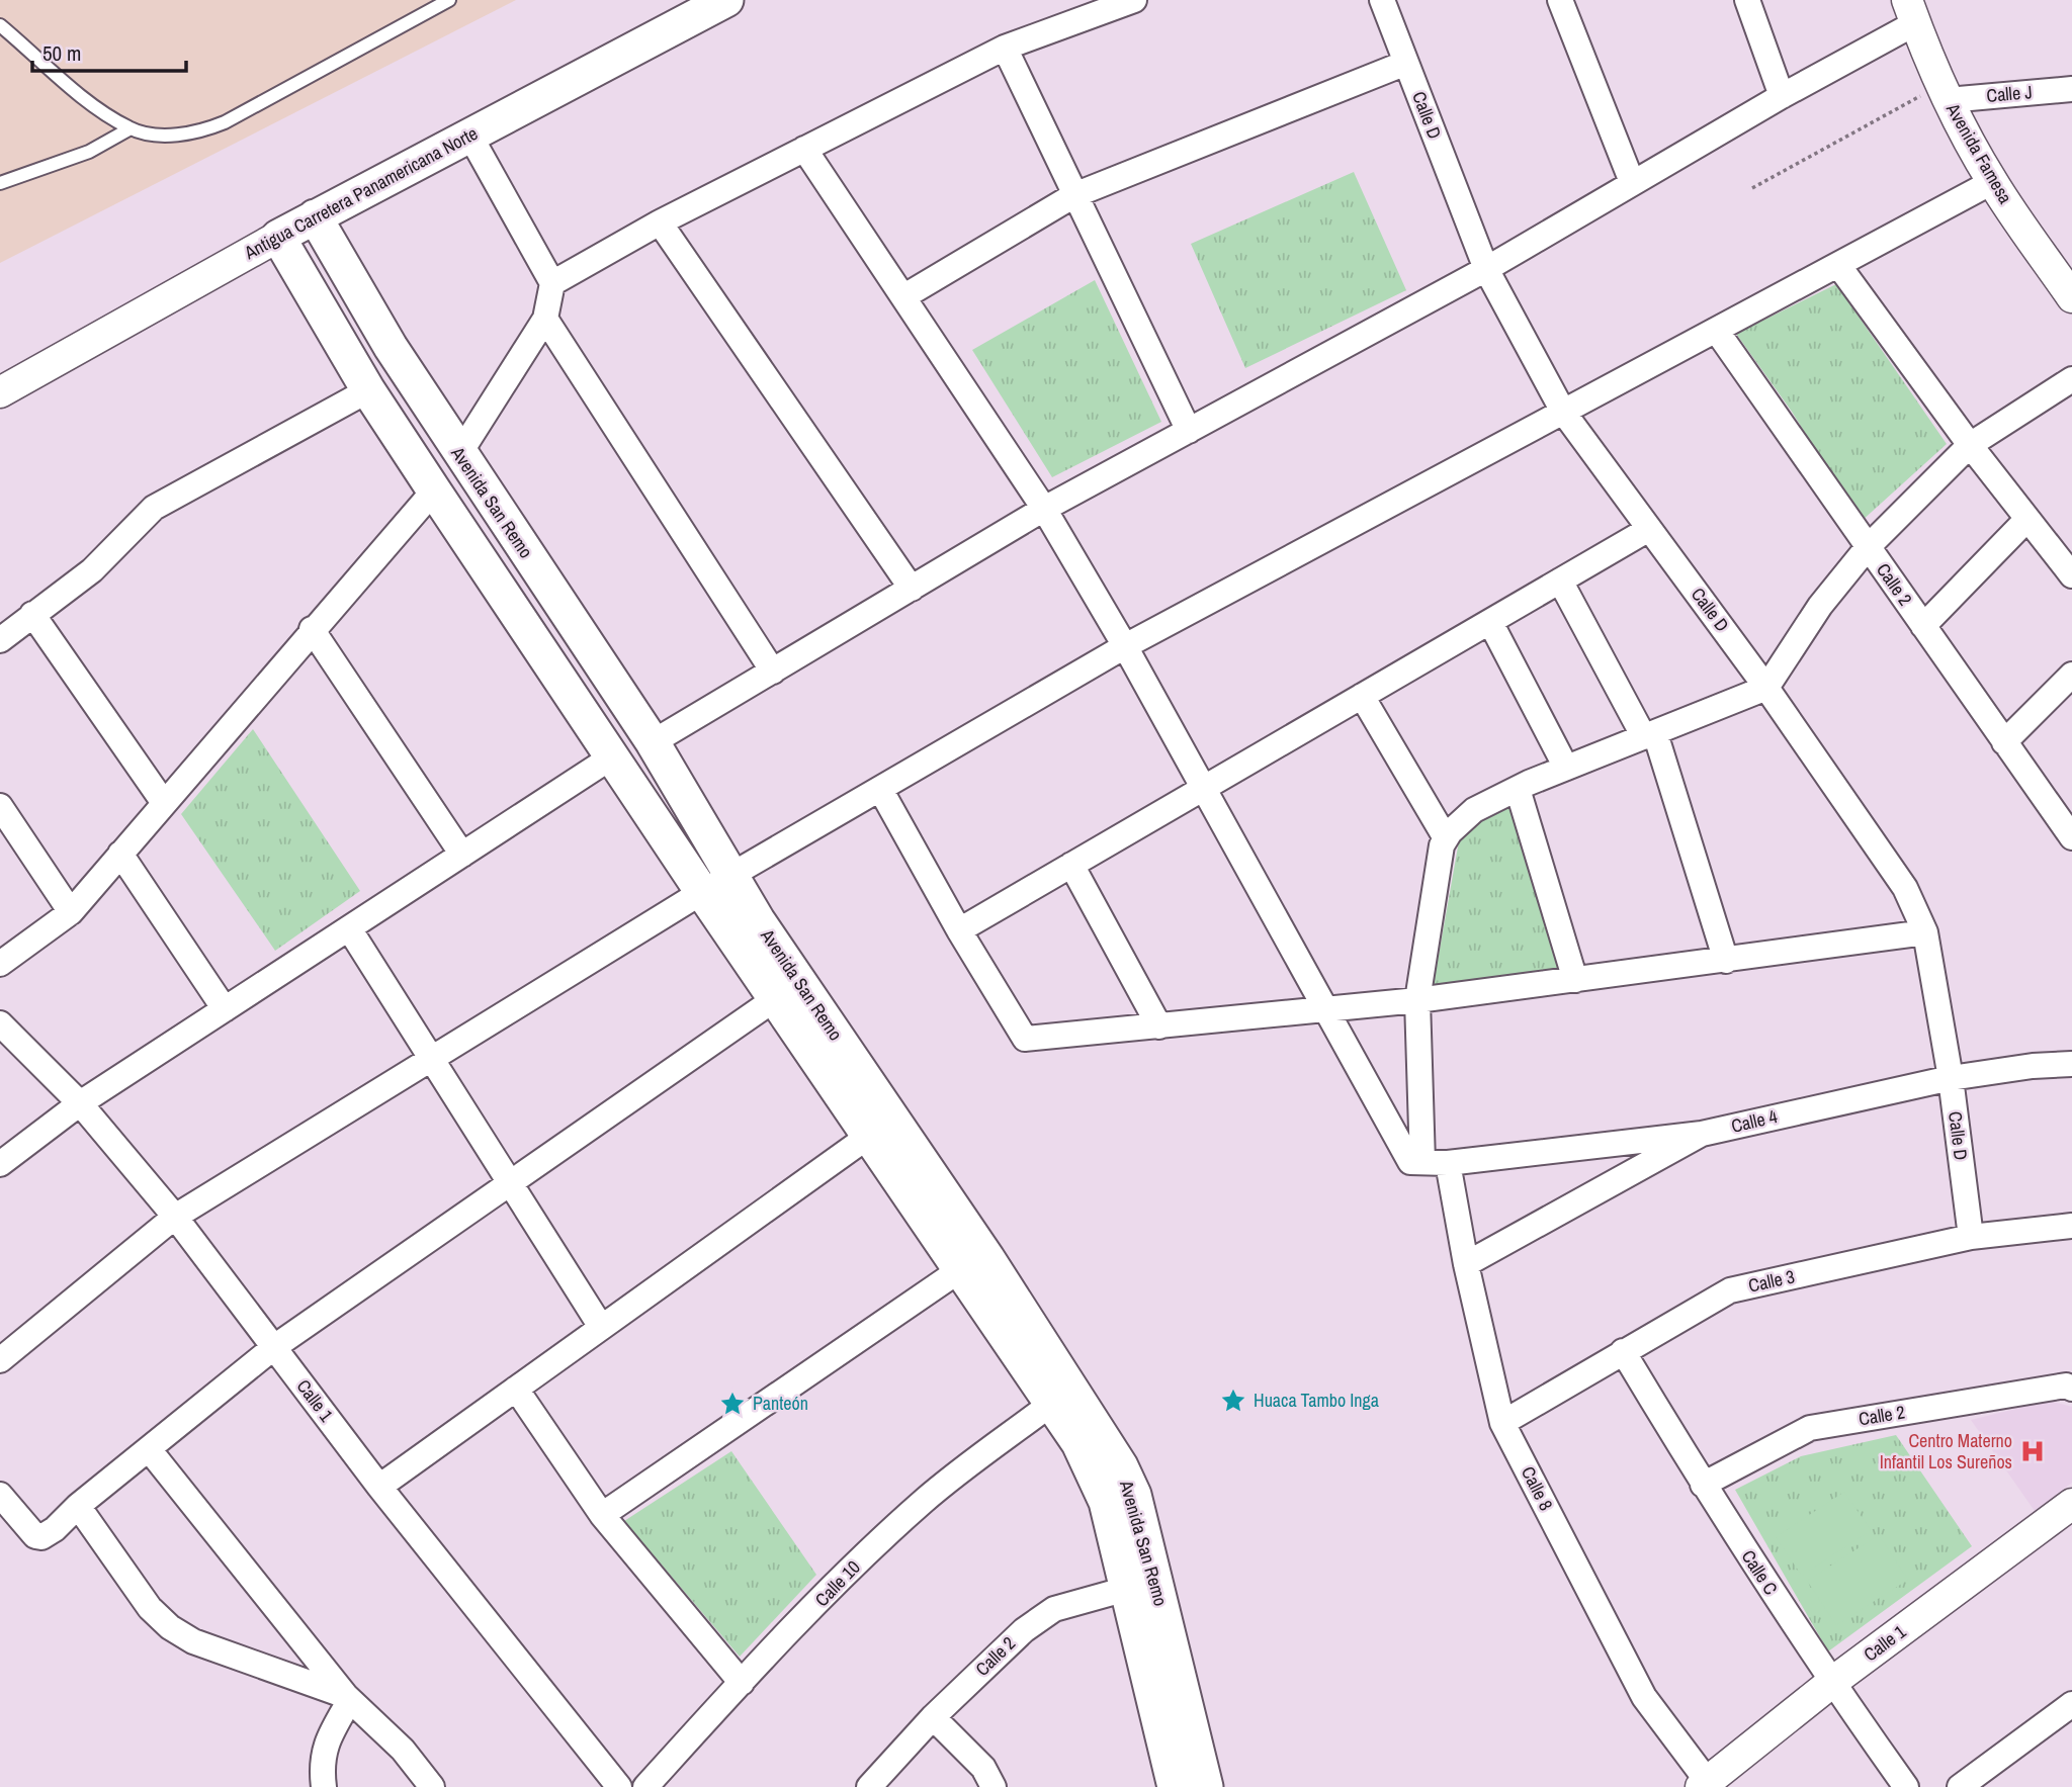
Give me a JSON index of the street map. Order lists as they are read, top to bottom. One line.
{"streets":{"main road":["Antigua Carretera Panamericana Norte","Avenida San Remo"],"street":["Calle J","Calle D","Avenida Famesa","Calle 2","Calle 4","Calle 3","Calle 1","Calle 8","Calle C","Calle 10"]},"crossings":[["Calle J","Avenida Famesa"],["Calle D","Calle 4"],["Calle D","Calle 3"],["Antigua Carretera Panamericana Norte","Avenida San Remo"],["Avenida San Remo","Calle 2"],["Avenida San Remo","Calle 10"],["Calle 2","Calle C"],["Calle 4","Calle 8"],["Calle 3","Calle 8"],["Calle 3","Calle C"],["Calle 1","Calle 8"],["Calle 1","Calle C"]],"places":{"place":["Huaca Tambo Inga","Panteón"],"hospital":["Centro Materno Infantil Los Sureños"]},"scale_bar":"50 m"}
